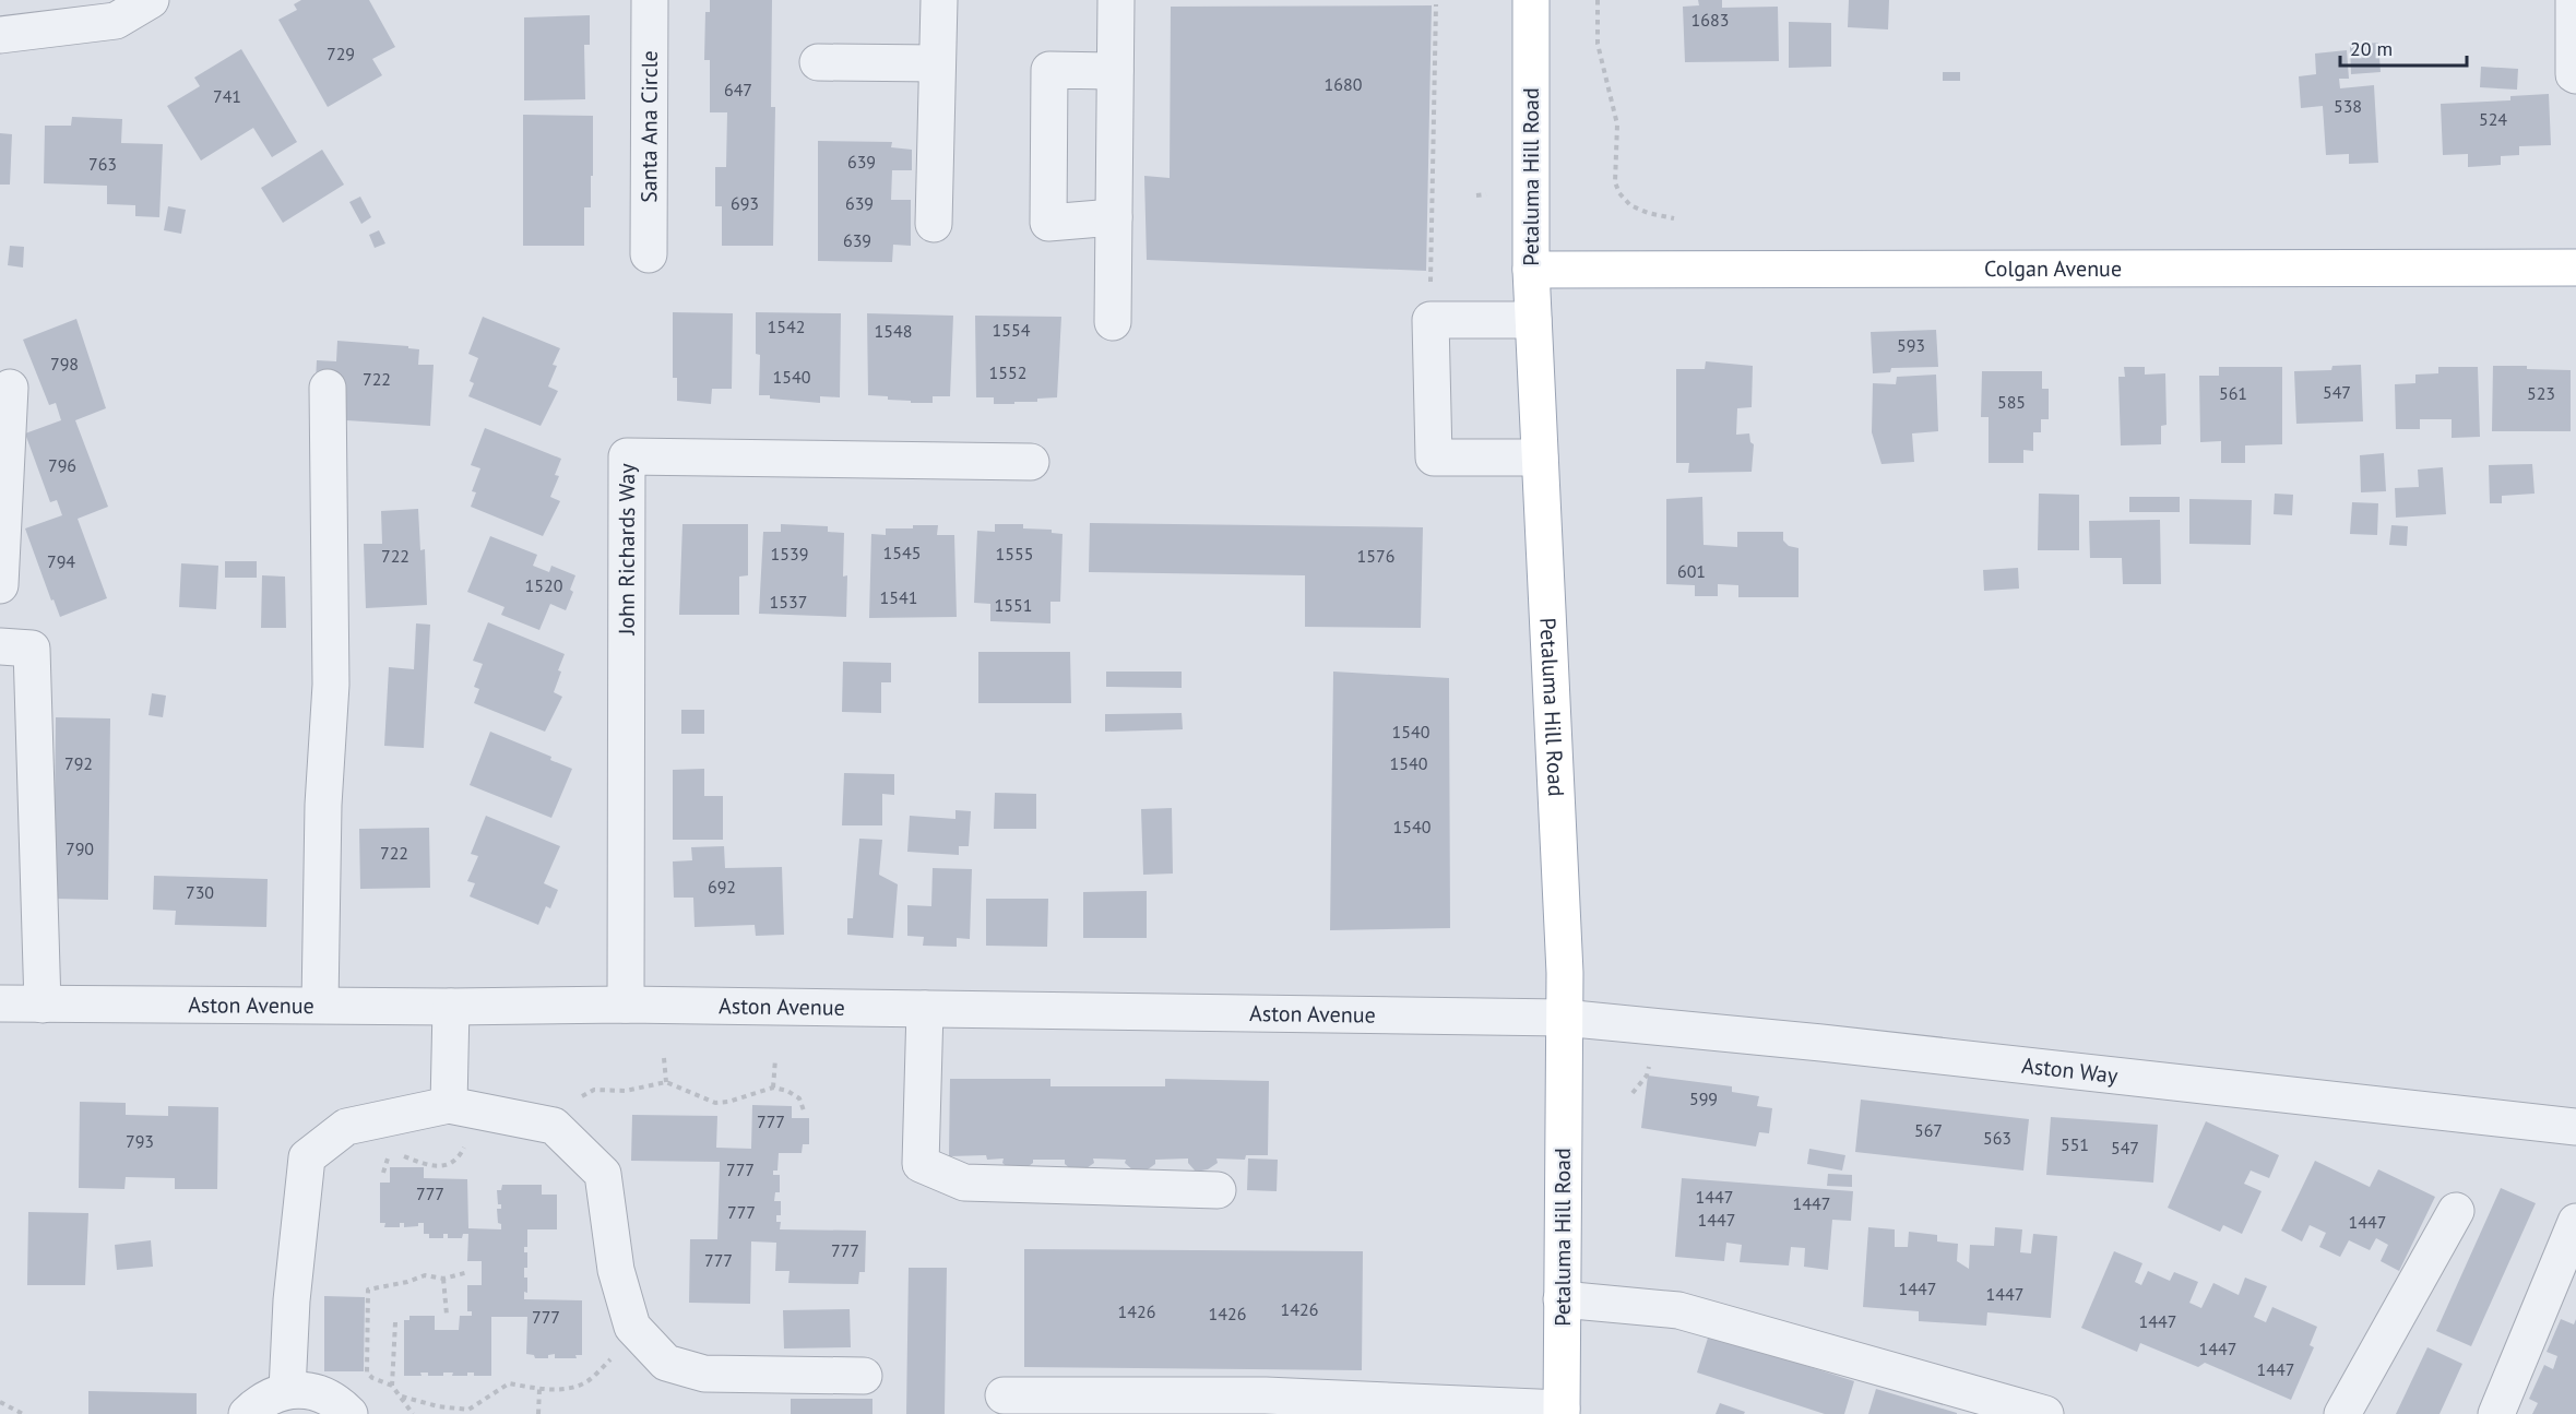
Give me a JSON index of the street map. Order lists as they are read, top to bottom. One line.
{"streets":{"main road":["Petaluma Hill Road","Colgan Avenue"],"street":["Santa Ana Circle","John Richards Way","Aston Avenue","Aston Way"]},"crossings":[["Petaluma Hill Road","Colgan Avenue"],["Petaluma Hill Road","Aston Avenue"],["Petaluma Hill Road","Aston Way"],["John Richards Way","Aston Avenue"],["Aston Avenue","Aston Way"]],"house_numbers":["1683","729","1680","647","741","538","524","639","763","693","639","639","1542","1554","1548","593","798","1552","1540","722","547","561","523","585","796","1545","1539","1555","722","1576","794","601","1520","1541","1537","1551","1540","792","1540","1540","790","722","692","730","599","777","567","563","793","551","547","777","777","1447","1447","777","1447","1447","777","777","1447","1447","1426","1426","1426","777","1447","1447","1447"],"scale_bar":"20 m"}
